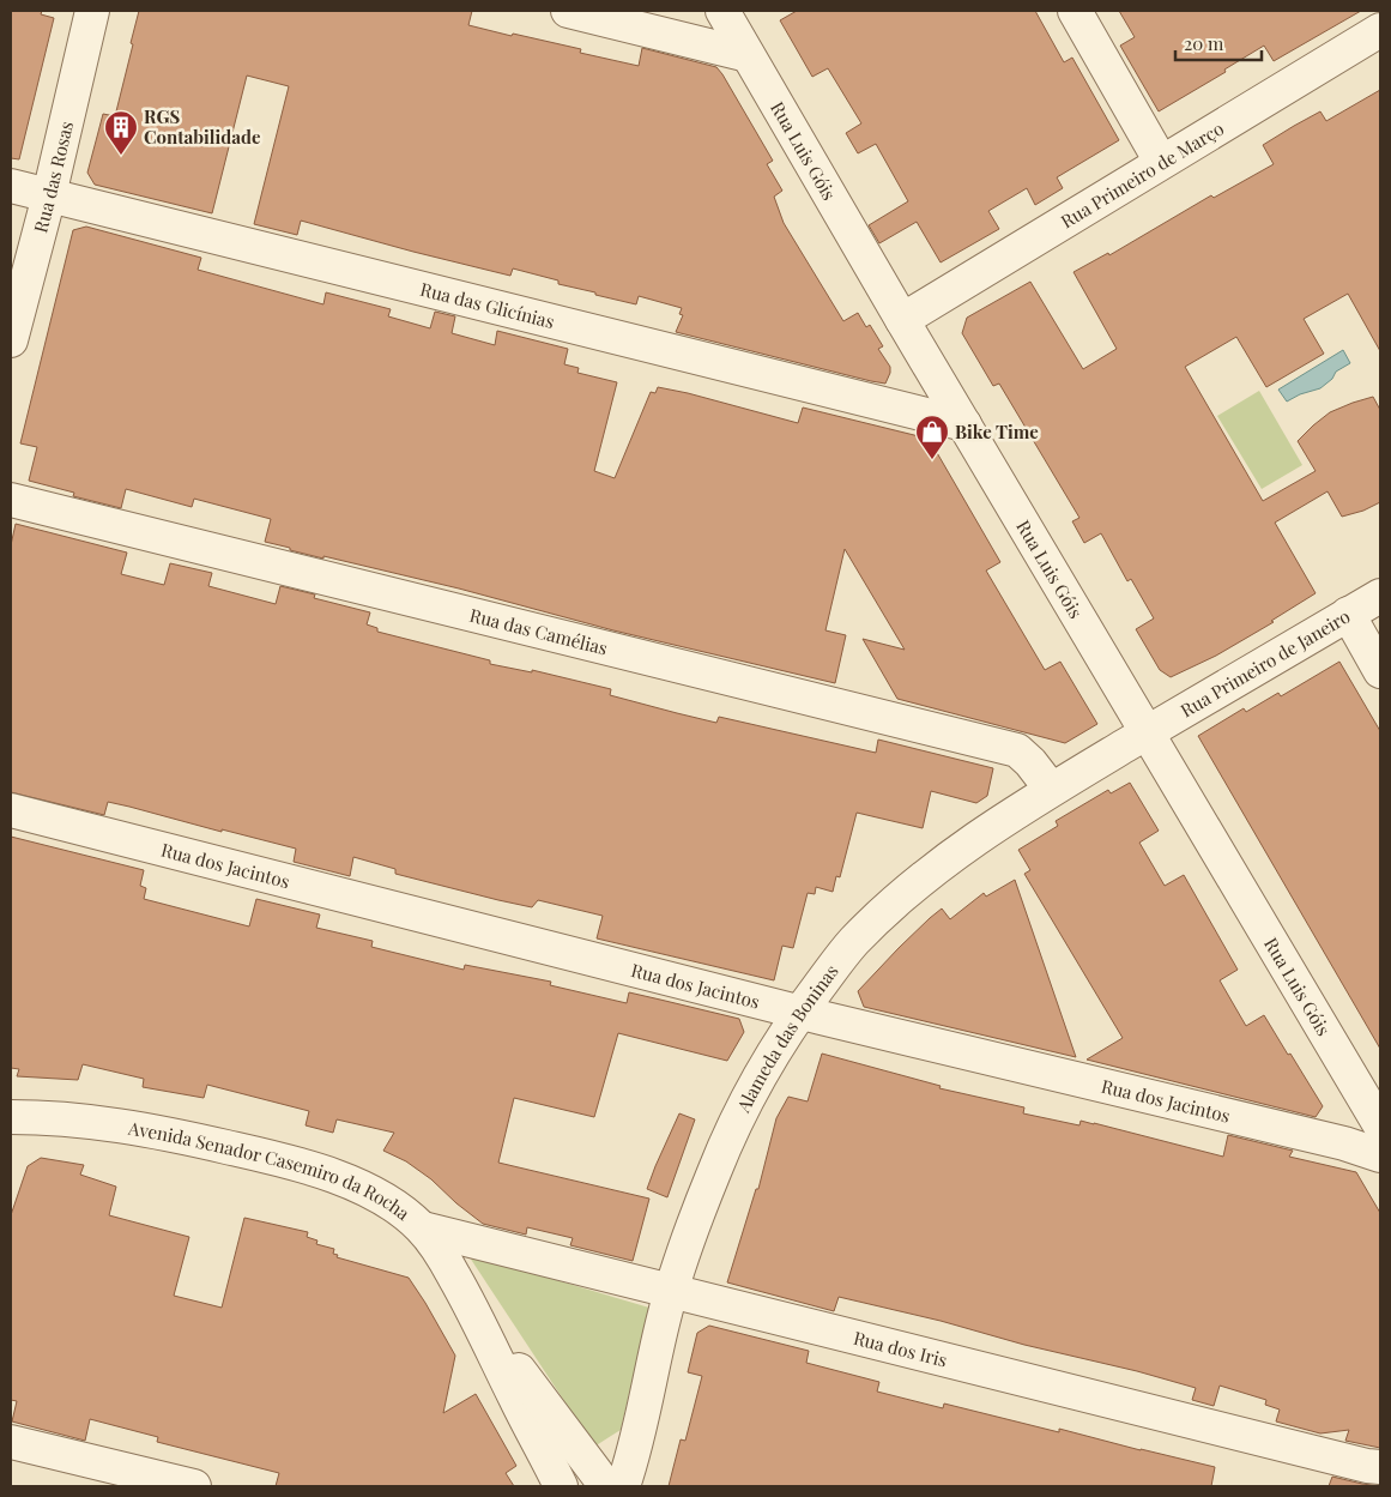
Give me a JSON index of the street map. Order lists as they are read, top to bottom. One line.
{"streets":{"street":["Rua Luis Góis","Rua Primeiro de Março","Rua das Rosas","Rua das Glicínias","Rua das Camélias","Rua Primeiro de Janeiro","Rua dos Jacintos","Alameda das Boninas","Avenida Senador Casemiro da Rocha","Rua dos Iris"]},"crossings":[["Rua Luis Góis","Rua Primeiro de Março"],["Rua Luis Góis","Rua das Glicínias"],["Rua Luis Góis","Rua Primeiro de Janeiro"],["Rua Luis Góis","Alameda das Boninas"],["Rua das Rosas","Rua das Glicínias"],["Rua das Camélias","Alameda das Boninas"],["Rua Primeiro de Janeiro","Alameda das Boninas"],["Rua dos Jacintos","Alameda das Boninas"],["Alameda das Boninas","Rua dos Iris"],["Avenida Senador Casemiro da Rocha","Rua dos Iris"]],"places":{"building":["RGS Contabilidade"],"shop":["Bike Time"]},"scale_bar":"20 m"}
